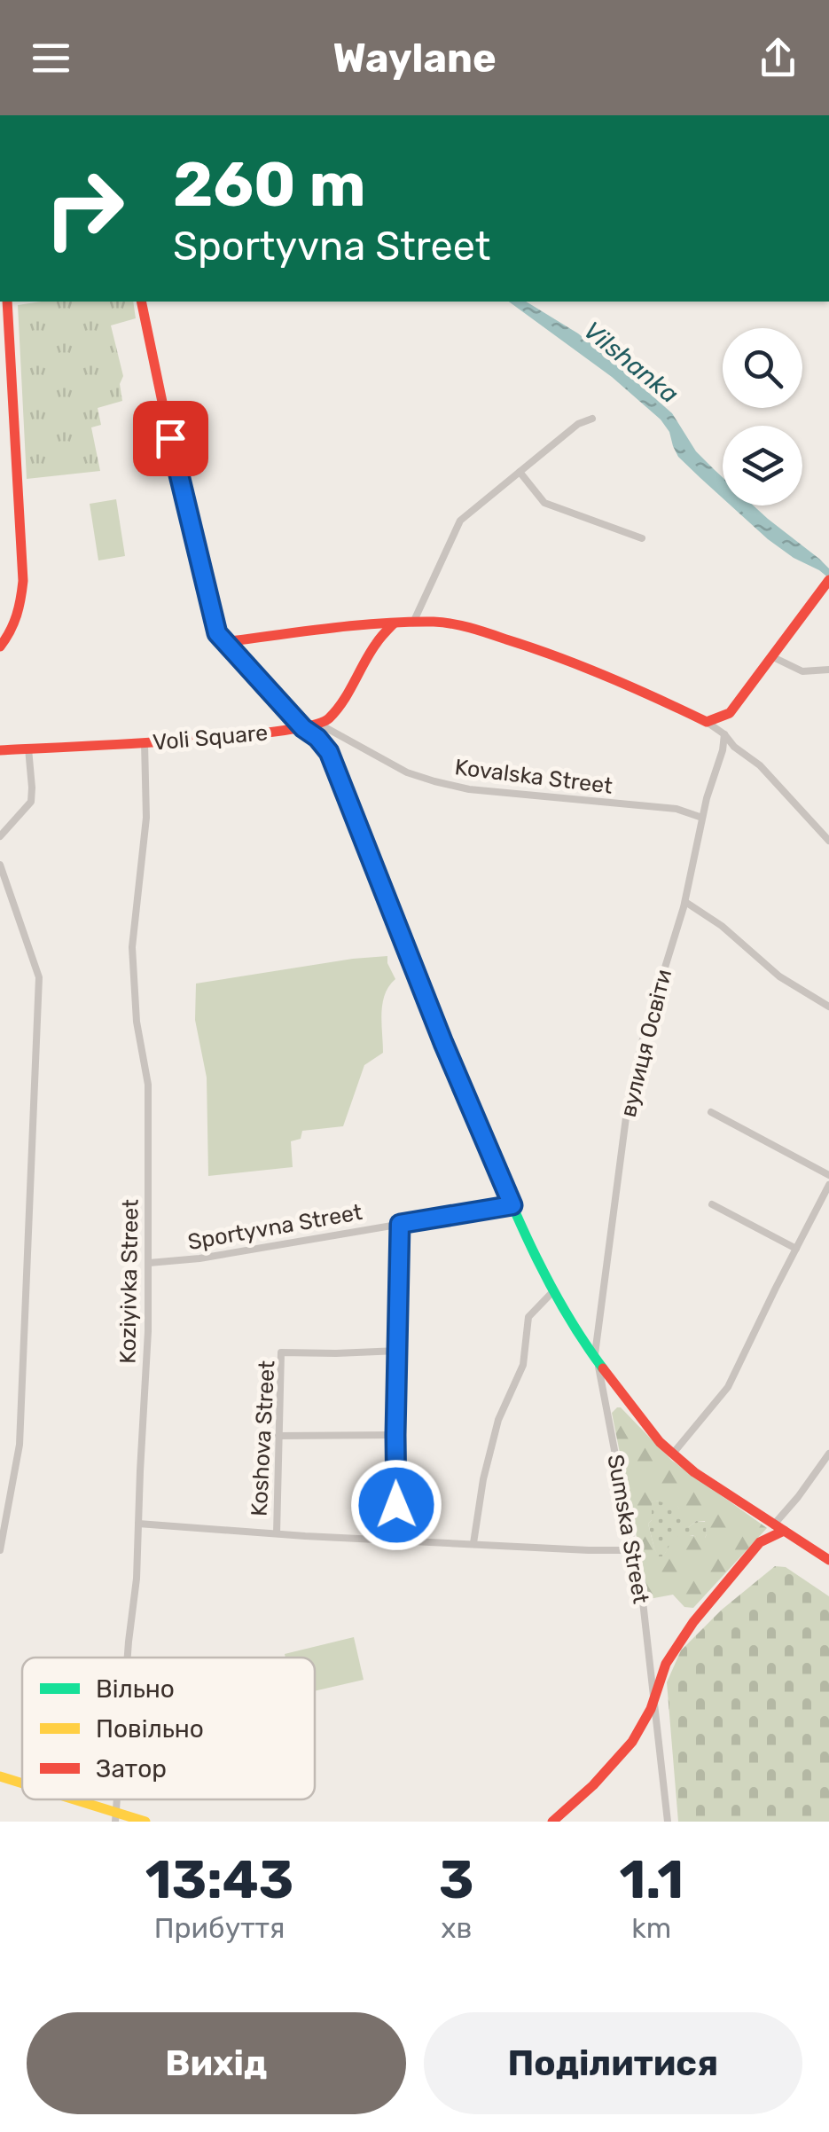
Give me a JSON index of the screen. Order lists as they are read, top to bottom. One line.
{"streets":{"main road":["Voli Square","Sumska Street"],"street":["Kovalska Street","вулиця Освіти","Sportyvna Street","Koziyivka Street","Koshova Street"]},"crossings":[["Voli Square","Koziyivka Street"],["Voli Square","Sumska Street"],["Kovalska Street","вулиця Освіти"],["вулиця Освіти","Sumska Street"],["Sportyvna Street","Koziyivka Street"],["Sportyvna Street","Sumska Street"]],"water":["Vilshanka"],"legend":["Вільно","Повільно","Затор"],"page":{"header":"Waylane","turn":["260 m","Sportyvna Street"],"eta":["13:43","Прибуття","3","хв","1.1","km"],"buttons":["Вихід","Поділитися"]}}
